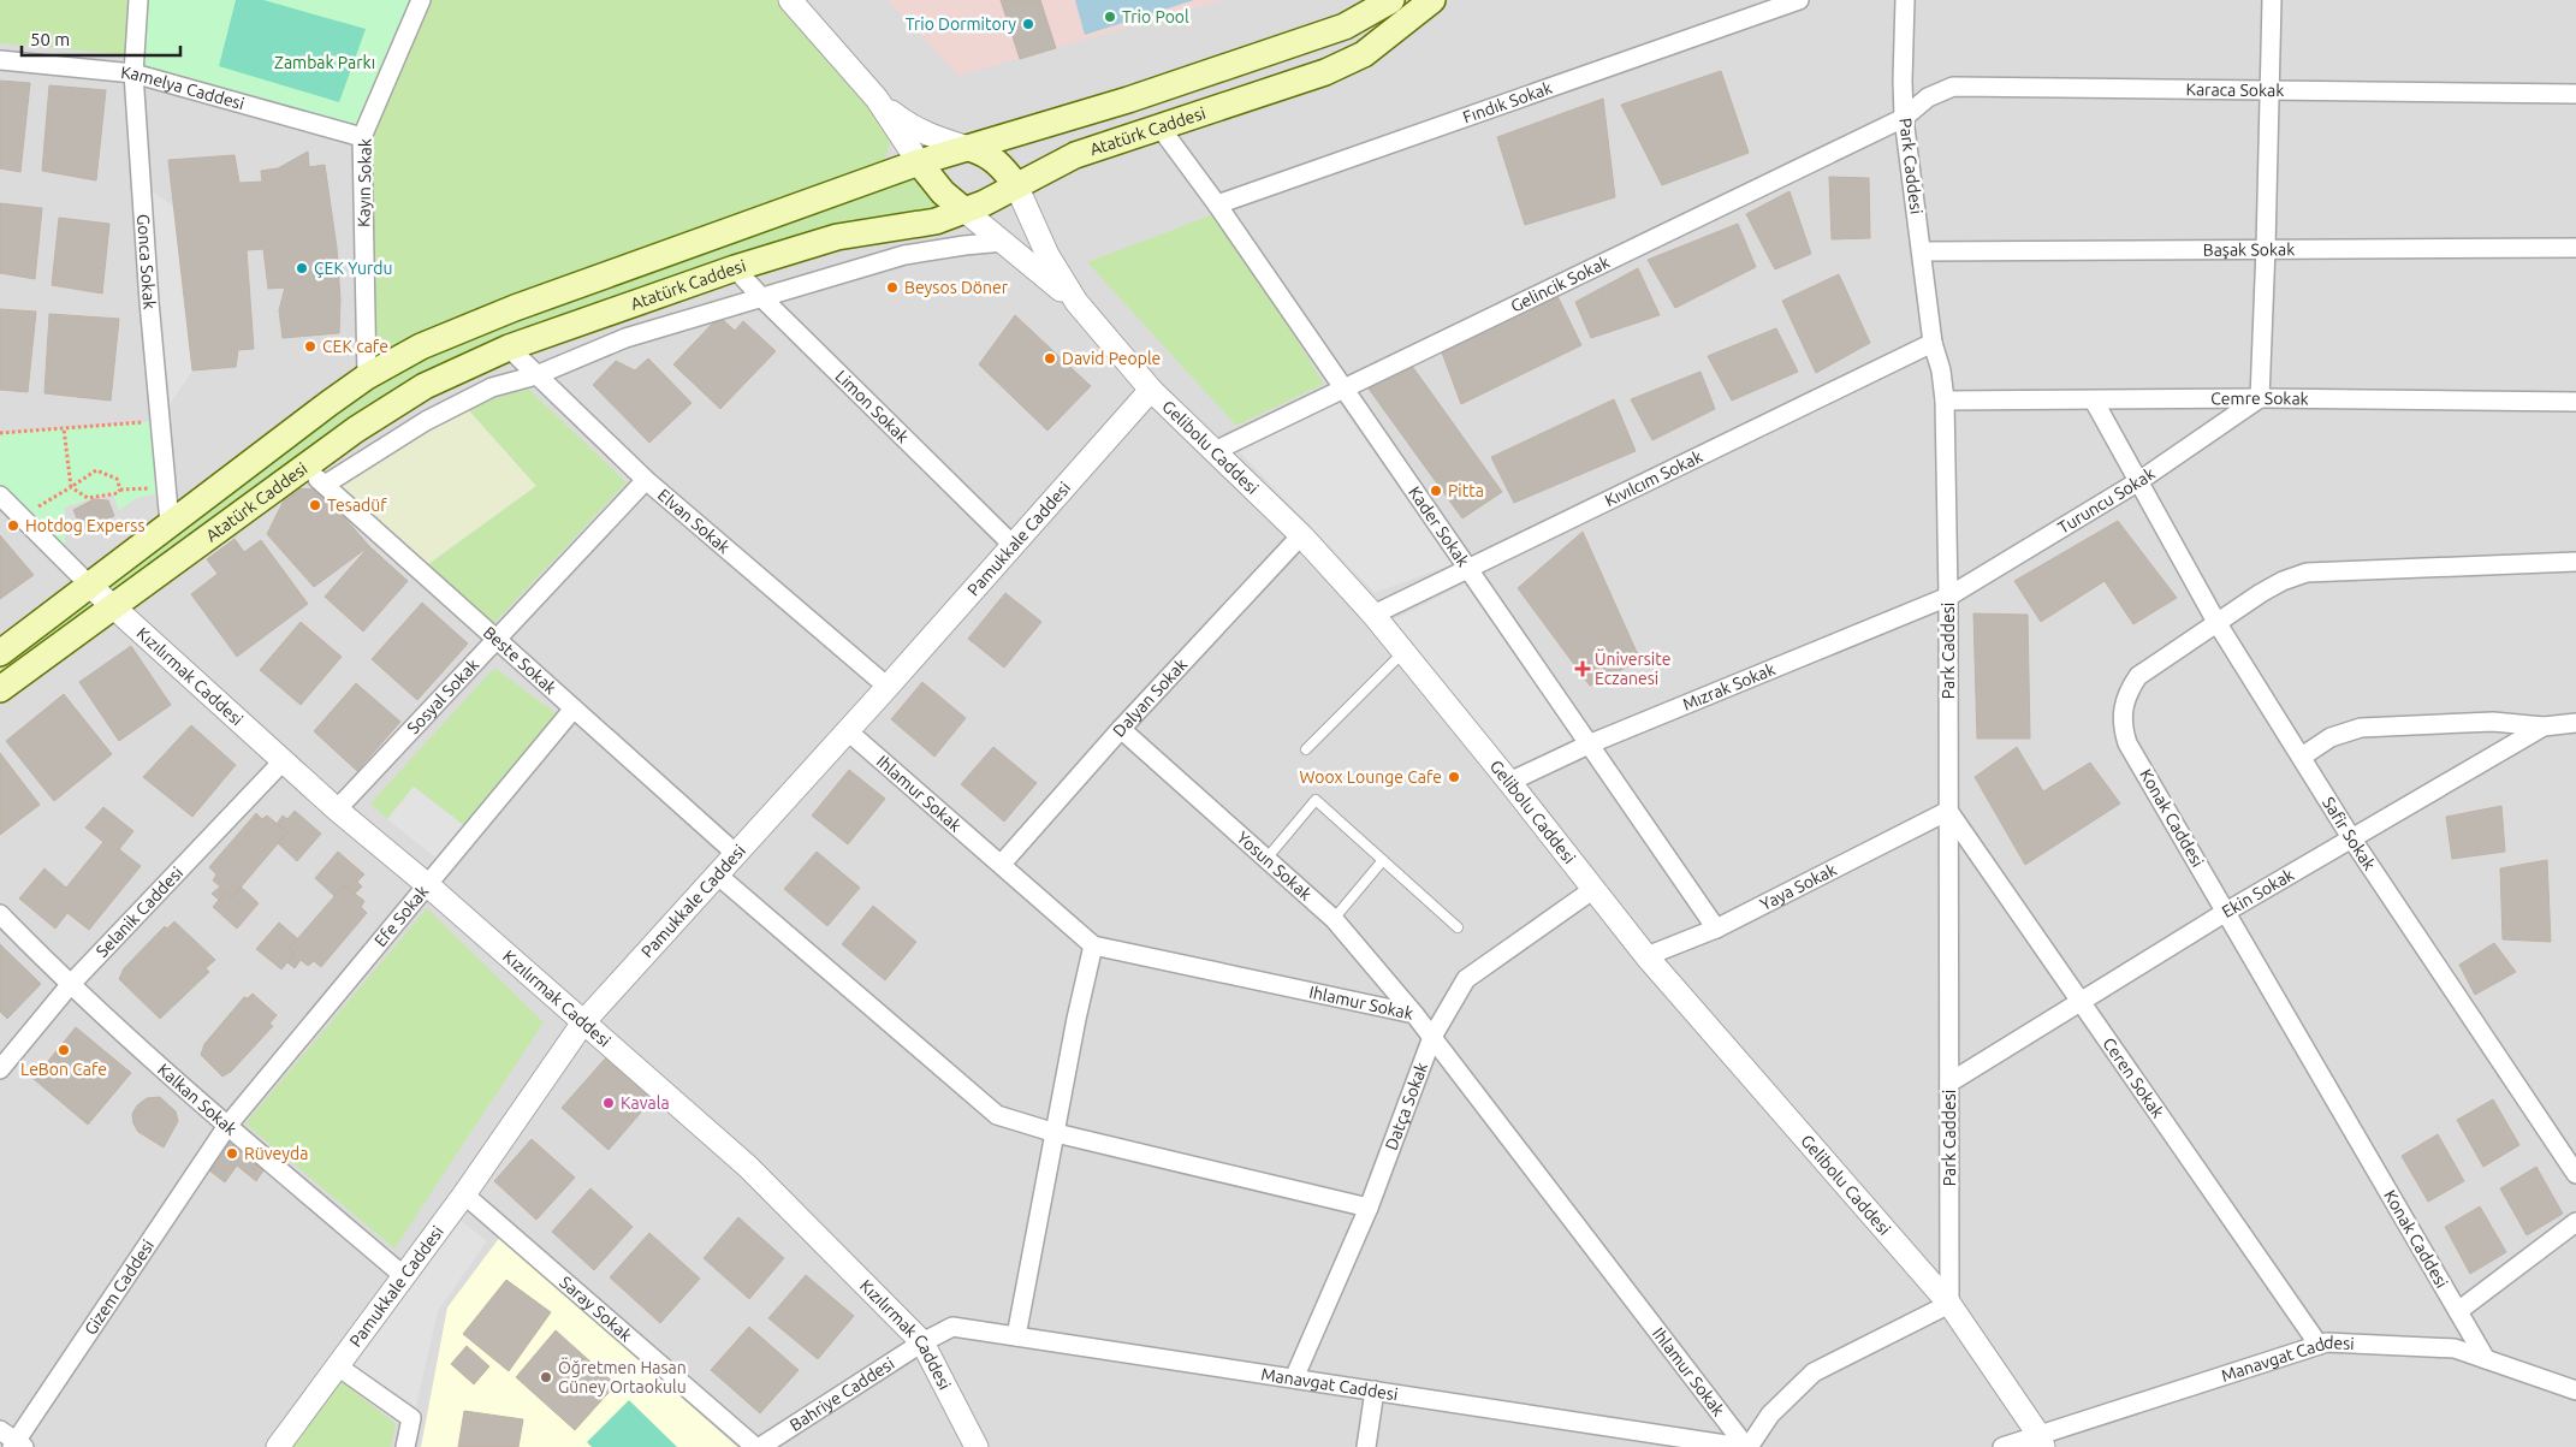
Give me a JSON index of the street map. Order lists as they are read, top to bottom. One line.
{"streets":{"main road":["Atatürk Caddesi"],"street":["Kamelya Caddesi","Karaca Sokak","Fındık Sokak","Park Caddesi","Kayın Sokak","Başak Sokak","Gonca Sokak","Gelincik Sokak","Cemre Sokak","Limon Sokak","Gelibolu Caddesi","Kıvılcım Sokak","Turuncu Sokak","Elvan Sokak","Kader Sokak","Pamukkale Caddesi","Beste Sokak","Kızılırmak Caddesi","Mızrak Sokak","Sosyal Sokak","Dalyan Sokak","Ihlamur Sokak","Konak Caddesi","Safir Sokak","Yosun Sokak","Yaya Sokak","Ekin Sokak","Selanik Caddesi","Efe Sokak","Ceren Sokak","Kalkan Sokak","Datça Sokak","Gizem Caddesi","Saray Sokak","Manavgat Caddesi","Bahriye Caddesi"]},"crossings":[["Kamelya Caddesi","Kayın Sokak"],["Kamelya Caddesi","Gonca Sokak"],["Karaca Sokak","Park Caddesi"],["Karaca Sokak","Gelincik Sokak"],["Fındık Sokak","Kader Sokak"],["Atatürk Caddesi","Kayın Sokak"],["Atatürk Caddesi","Gonca Sokak"],["Atatürk Caddesi","Limon Sokak"],["Atatürk Caddesi","Gelibolu Caddesi"],["Atatürk Caddesi","Elvan Sokak"],["Atatürk Caddesi","Kader Sokak"],["Atatürk Caddesi","Beste Sokak"],["Atatürk Caddesi","Kızılırmak Caddesi"],["Park Caddesi","Başak Sokak"],["Park Caddesi","Gelincik Sokak"],["Park Caddesi","Cemre Sokak"],["Park Caddesi","Gelibolu Caddesi"],["Park Caddesi","Kıvılcım Sokak"],["Park Caddesi","Turuncu Sokak"],["Park Caddesi","Mızrak Sokak"],["Park Caddesi","Yaya Sokak"],["Park Caddesi","Ekin Sokak"],["Park Caddesi","Ceren Sokak"],["Gelincik Sokak","Gelibolu Caddesi"],["Gelincik Sokak","Kader Sokak"],["Cemre Sokak","Turuncu Sokak"],["Cemre Sokak","Safir Sokak"],["Limon Sokak","Pamukkale Caddesi"],["Gelibolu Caddesi","Kıvılcım Sokak"],["Gelibolu Caddesi","Pamukkale Caddesi"],["Gelibolu Caddesi","Mızrak Sokak"],["Gelibolu Caddesi","Dalyan Sokak"],["Gelibolu Caddesi","Yaya Sokak"],["Gelibolu Caddesi","Datça Sokak"],["Gelibolu Caddesi","Manavgat Caddesi"],["Kıvılcım Sokak","Kader Sokak"],["Turuncu Sokak","Mızrak Sokak"],["Turuncu Sokak","Safir Sokak"],["Elvan Sokak","Pamukkale Caddesi"],["Elvan Sokak","Sosyal Sokak"],["Kader Sokak","Mızrak Sokak"],["Kader Sokak","Yaya Sokak"],["Pamukkale Caddesi","Beste Sokak"],["Pamukkale Caddesi","Kızılırmak Caddesi"],["Pamukkale Caddesi","Ihlamur Sokak"],["Pamukkale Caddesi","Kalkan Sokak"],["Pamukkale Caddesi","Saray Sokak"],["Beste Sokak","Sosyal Sokak"],["Beste Sokak","Efe Sokak"],["Kızılırmak Caddesi","Sosyal Sokak"],["Kızılırmak Caddesi","Selanik Caddesi"],["Kızılırmak Caddesi","Efe Sokak"],["Kızılırmak Caddesi","Manavgat Caddesi"],["Kızılırmak Caddesi","Bahriye Caddesi"],["Dalyan Sokak","Ihlamur Sokak"],["Dalyan Sokak","Yosun Sokak"],["Ihlamur Sokak","Yosun Sokak"],["Ihlamur Sokak","Datça Sokak"],["Konak Caddesi","Safir Sokak"],["Konak Caddesi","Ekin Sokak"],["Konak Caddesi","Manavgat Caddesi"],["Safir Sokak","Ekin Sokak"],["Yaya Sokak","Ceren Sokak"],["Ekin Sokak","Ceren Sokak"],["Selanik Caddesi","Kalkan Sokak"],["Efe Sokak","Kalkan Sokak"],["Efe Sokak","Gizem Caddesi"],["Ceren Sokak","Manavgat Caddesi"],["Kalkan Sokak","Gizem Caddesi"],["Datça Sokak","Manavgat Caddesi"],["Manavgat Caddesi","Bahriye Caddesi"]],"parks":["Zambak Parkı"],"places":{"other":["Trio Pool","Trio Dormitory","ÇEK Yurdu","Beysos Döner","CEK cafe","David People","Pitta","Tesadüf","Hotdog Experss","Woox Lounge Cafe","LeBon Cafe","Kavala","Rüveyda","Öğretmen Hasan Güney Ortaokulu"],"health":["Üniversite Eczanesi"]},"scale_bar":"50 m"}
